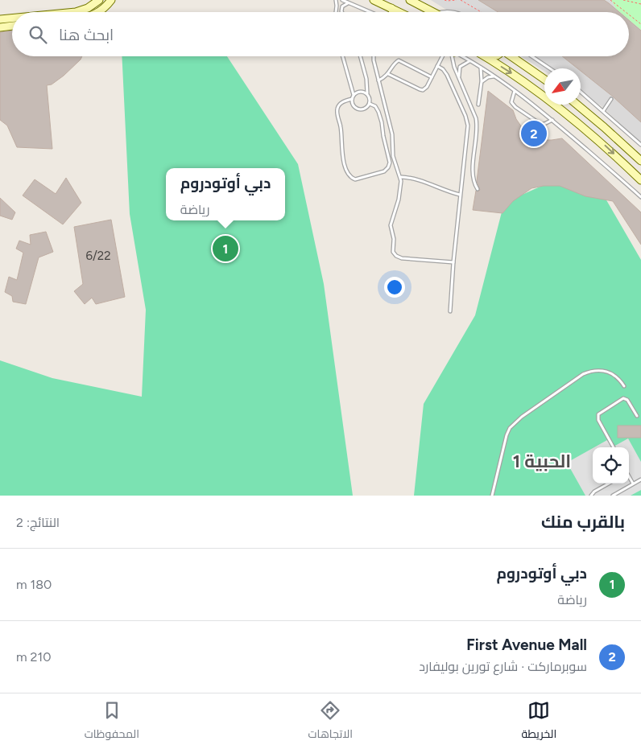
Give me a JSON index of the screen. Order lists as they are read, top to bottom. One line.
{"districts":["الحبية 1"],"house_numbers":["6/22"],"north":"bottom left","page":{"search":"ابحث هنا","pins":["2","1"],"popup":["دبي أوتودروم","رياضة"],"heading":["بالقرب منك","النتائج: 2"],"list":[{"mark":"1","name":"دبي أوتودروم","note":"رياضة","value":"180 m"},{"mark":"2","name":"First Avenue Mall","note":"سوبرماركت · شارع تورين بوليفارد","value":"210 m"}],"nav":["الخريطة","الاتجاهات","المحفوظات"]}}
